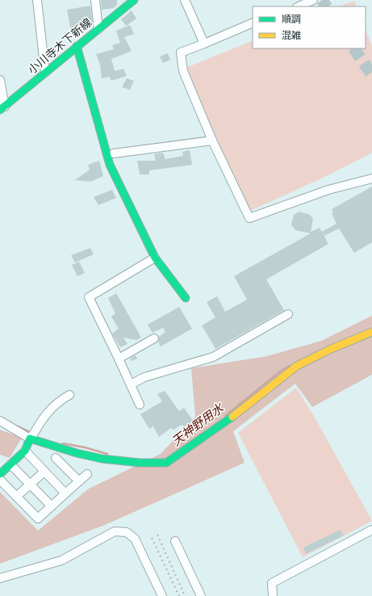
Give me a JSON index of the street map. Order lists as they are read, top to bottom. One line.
{"streets":{"street":["小川寺木下新線"]},"water":["天神野用水"],"legend":["順調","混雑"]}
